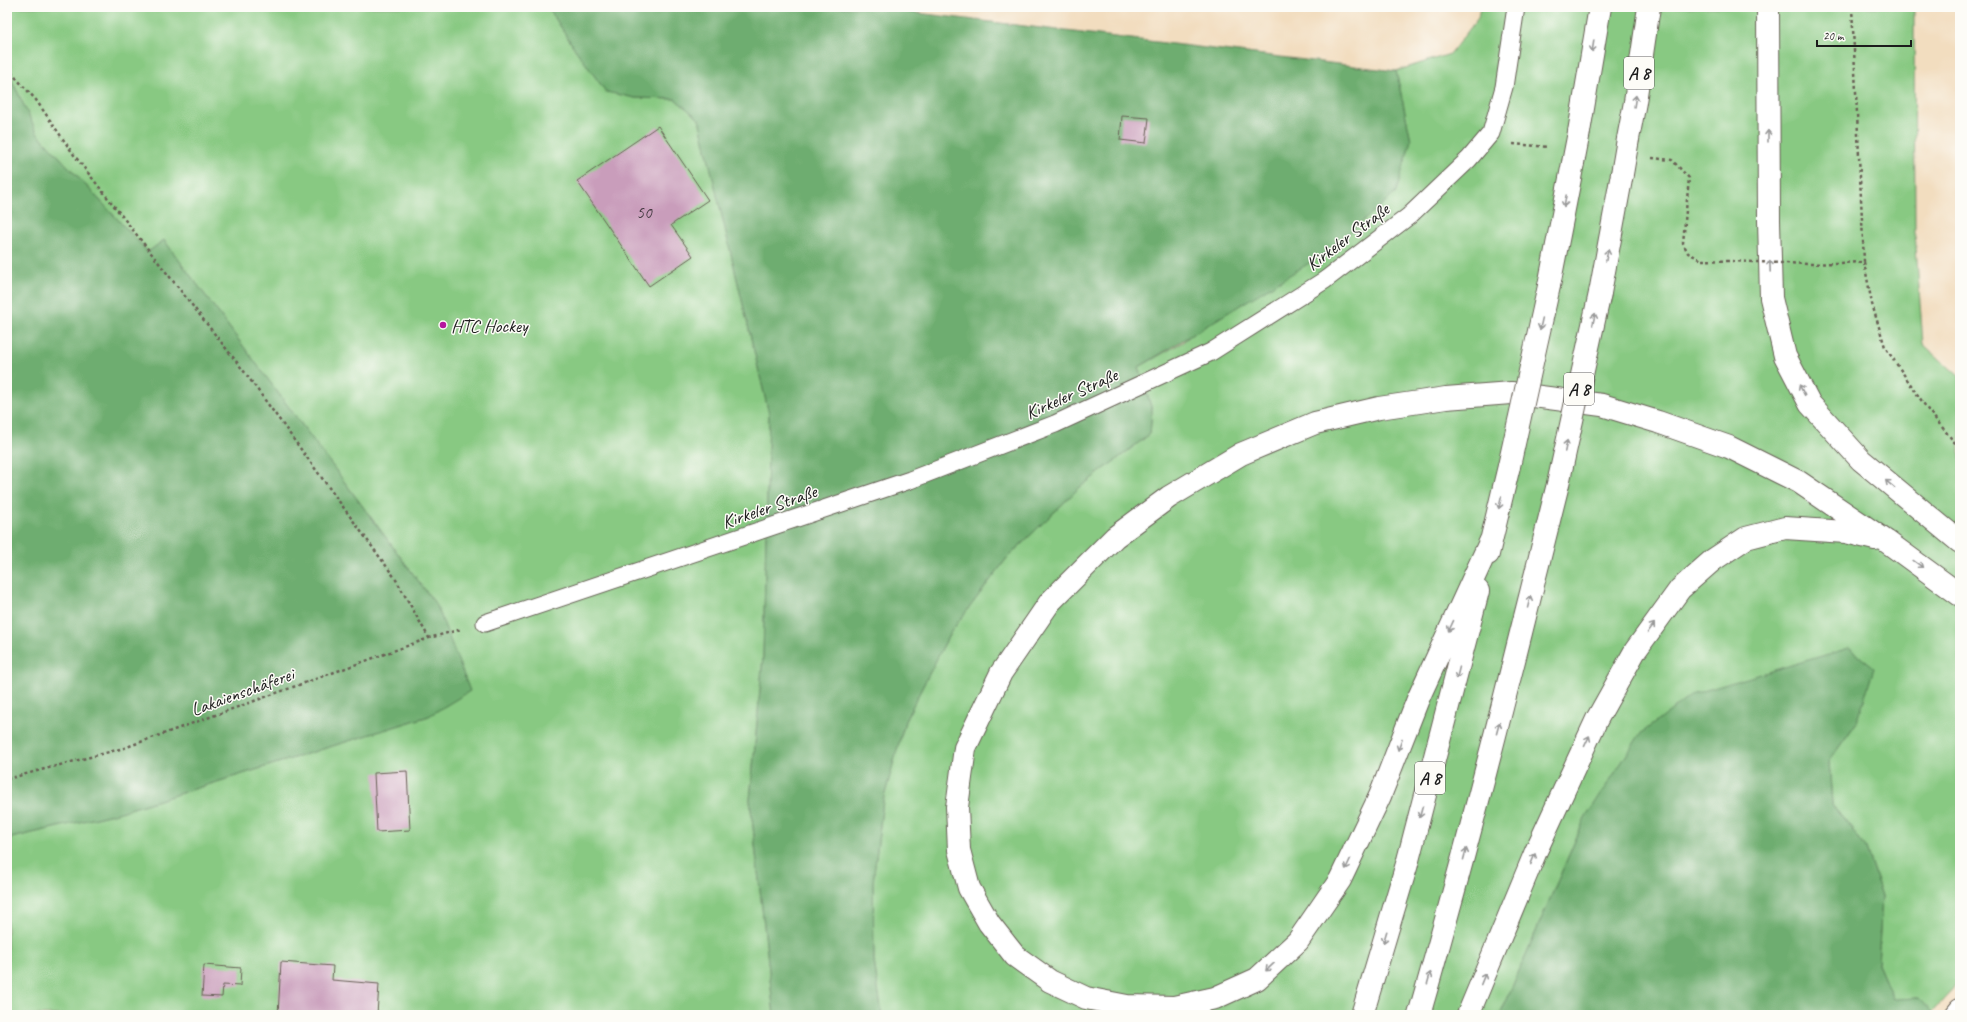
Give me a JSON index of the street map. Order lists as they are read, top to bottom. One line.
{"streets":{"main road":["A 8"],"lane":["Kirkeler Straße"],"path":["Lakaienschäferei"]},"crossings":[["Kirkeler Straße","Lakaienschäferei"]],"places":["HTC Hockey"],"house_numbers":["50"],"scale_bar":"20 m"}
